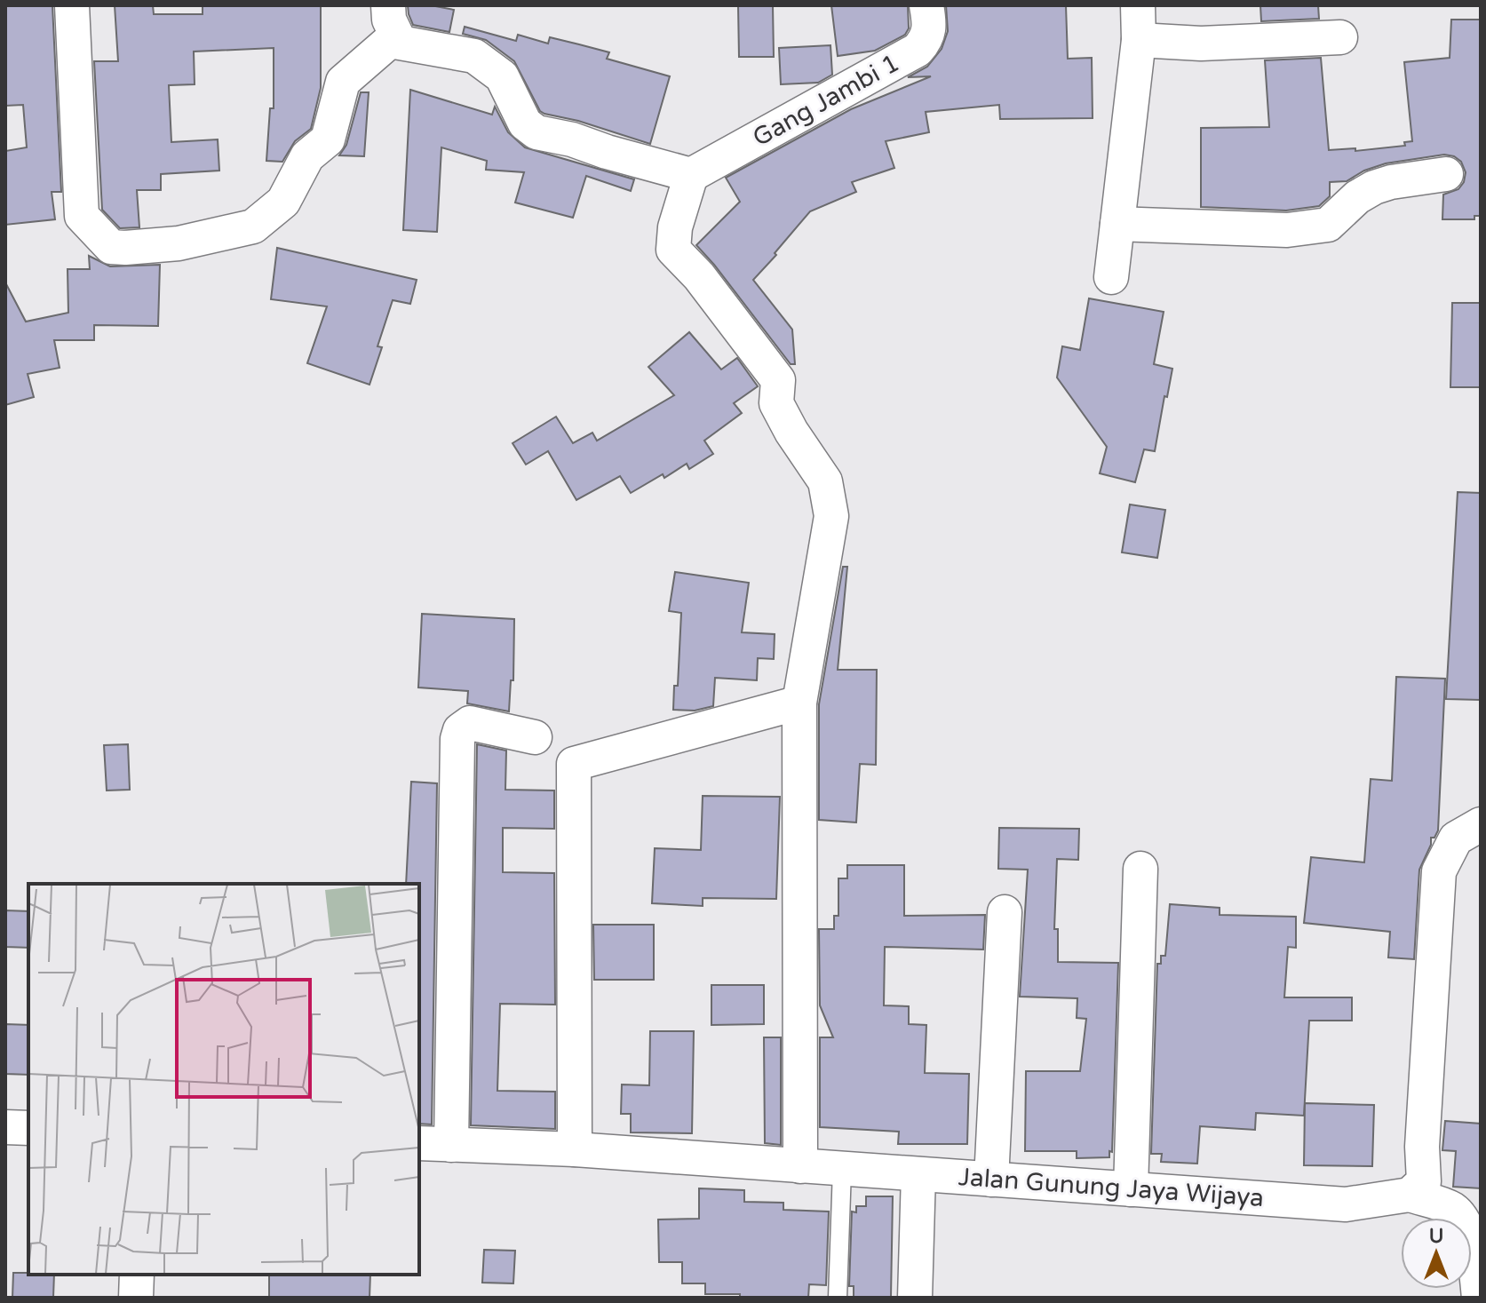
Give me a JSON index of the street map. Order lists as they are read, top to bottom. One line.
{"streets":{"street":["Gang Jambi 1","Jalan Gunung Jaya Wijaya"]},"north":"top"}
